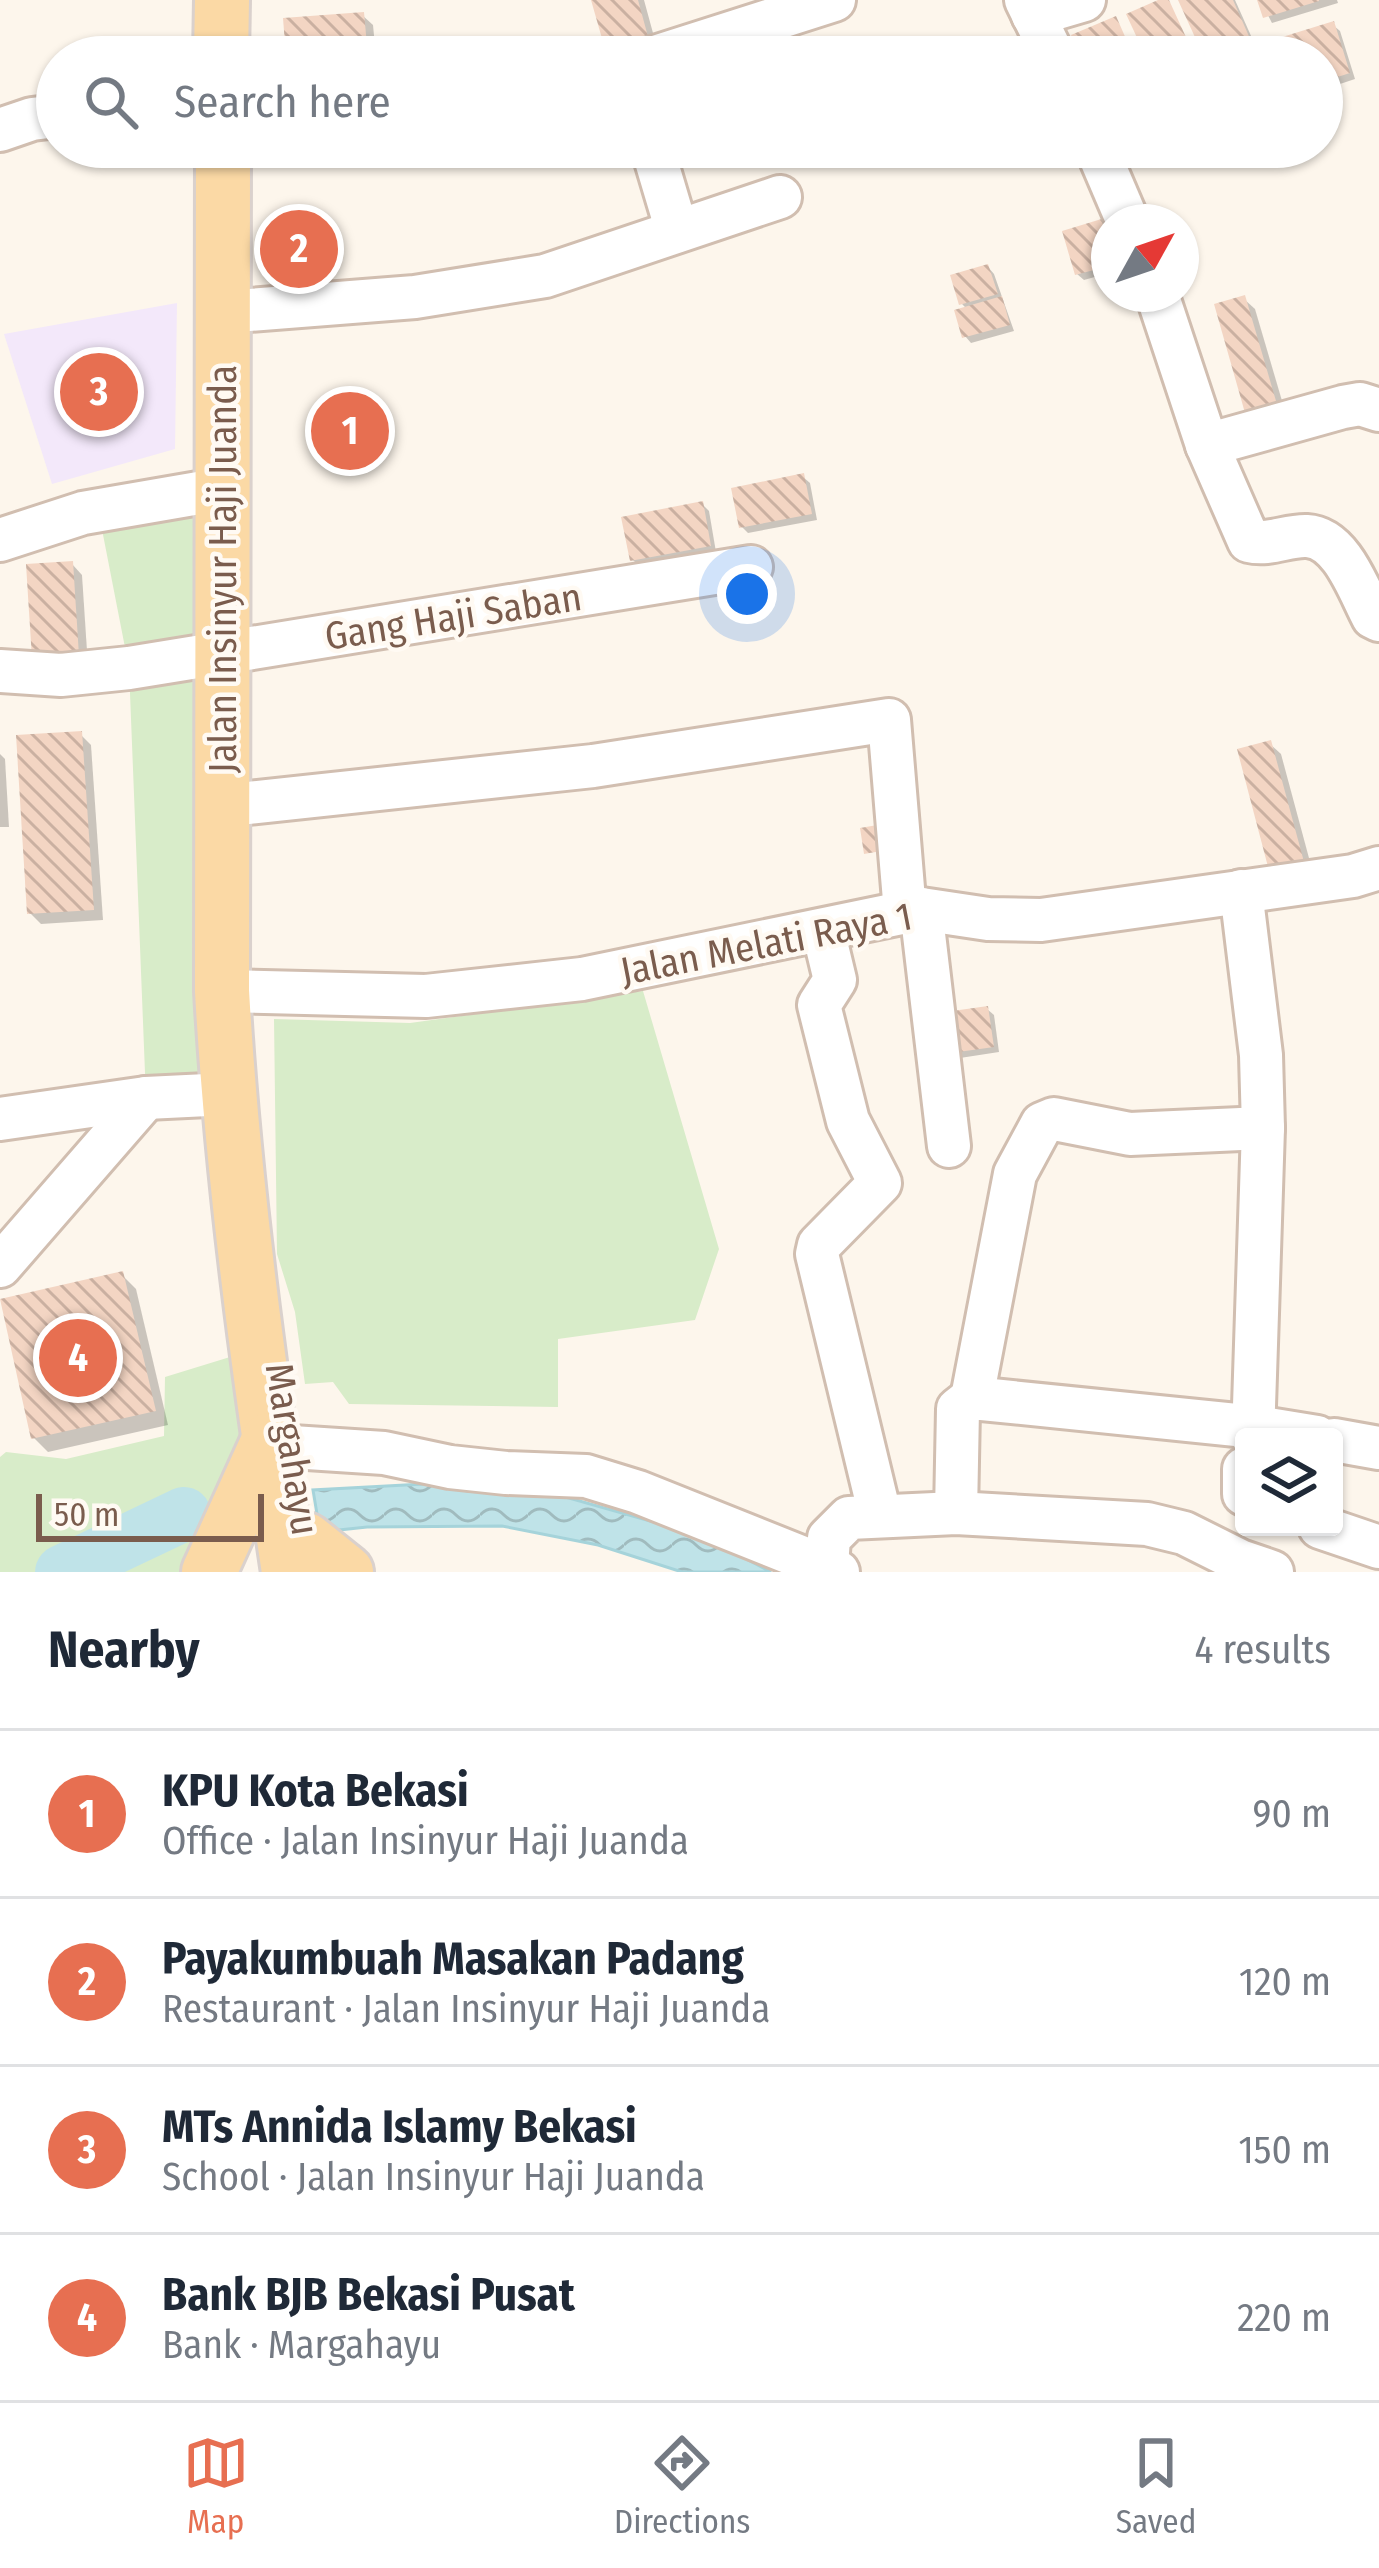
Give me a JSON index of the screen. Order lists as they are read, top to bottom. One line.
{"streets":{"main road":["Jalan Insinyur Haji Juanda","Margahayu"],"street":["Gang Haji Saban","Jalan Melati Raya 1"]},"crossings":[["Jalan Insinyur Haji Juanda","Gang Haji Saban"],["Jalan Insinyur Haji Juanda","Jalan Melati Raya 1"],["Jalan Insinyur Haji Juanda","Margahayu"]],"scale_bar":"50 m","north":"top right","page":{"search":"Search here","pins":["2","3","1","4"],"scale":"50 m","heading":["Nearby","4 results"],"list":[{"mark":"1","name":"KPU Kota Bekasi","note":"Office · Jalan Insinyur Haji Juanda","value":"90 m"},{"mark":"2","name":"Payakumbuah Masakan Padang","note":"Restaurant · Jalan Insinyur Haji Juanda","value":"120 m"},{"mark":"3","name":"MTs Annida Islamy Bekasi","note":"School · Jalan Insinyur Haji Juanda","value":"150 m"},{"mark":"4","name":"Bank BJB Bekasi Pusat","note":"Bank · Margahayu","value":"220 m"}],"nav":["Map","Directions","Saved"]}}
